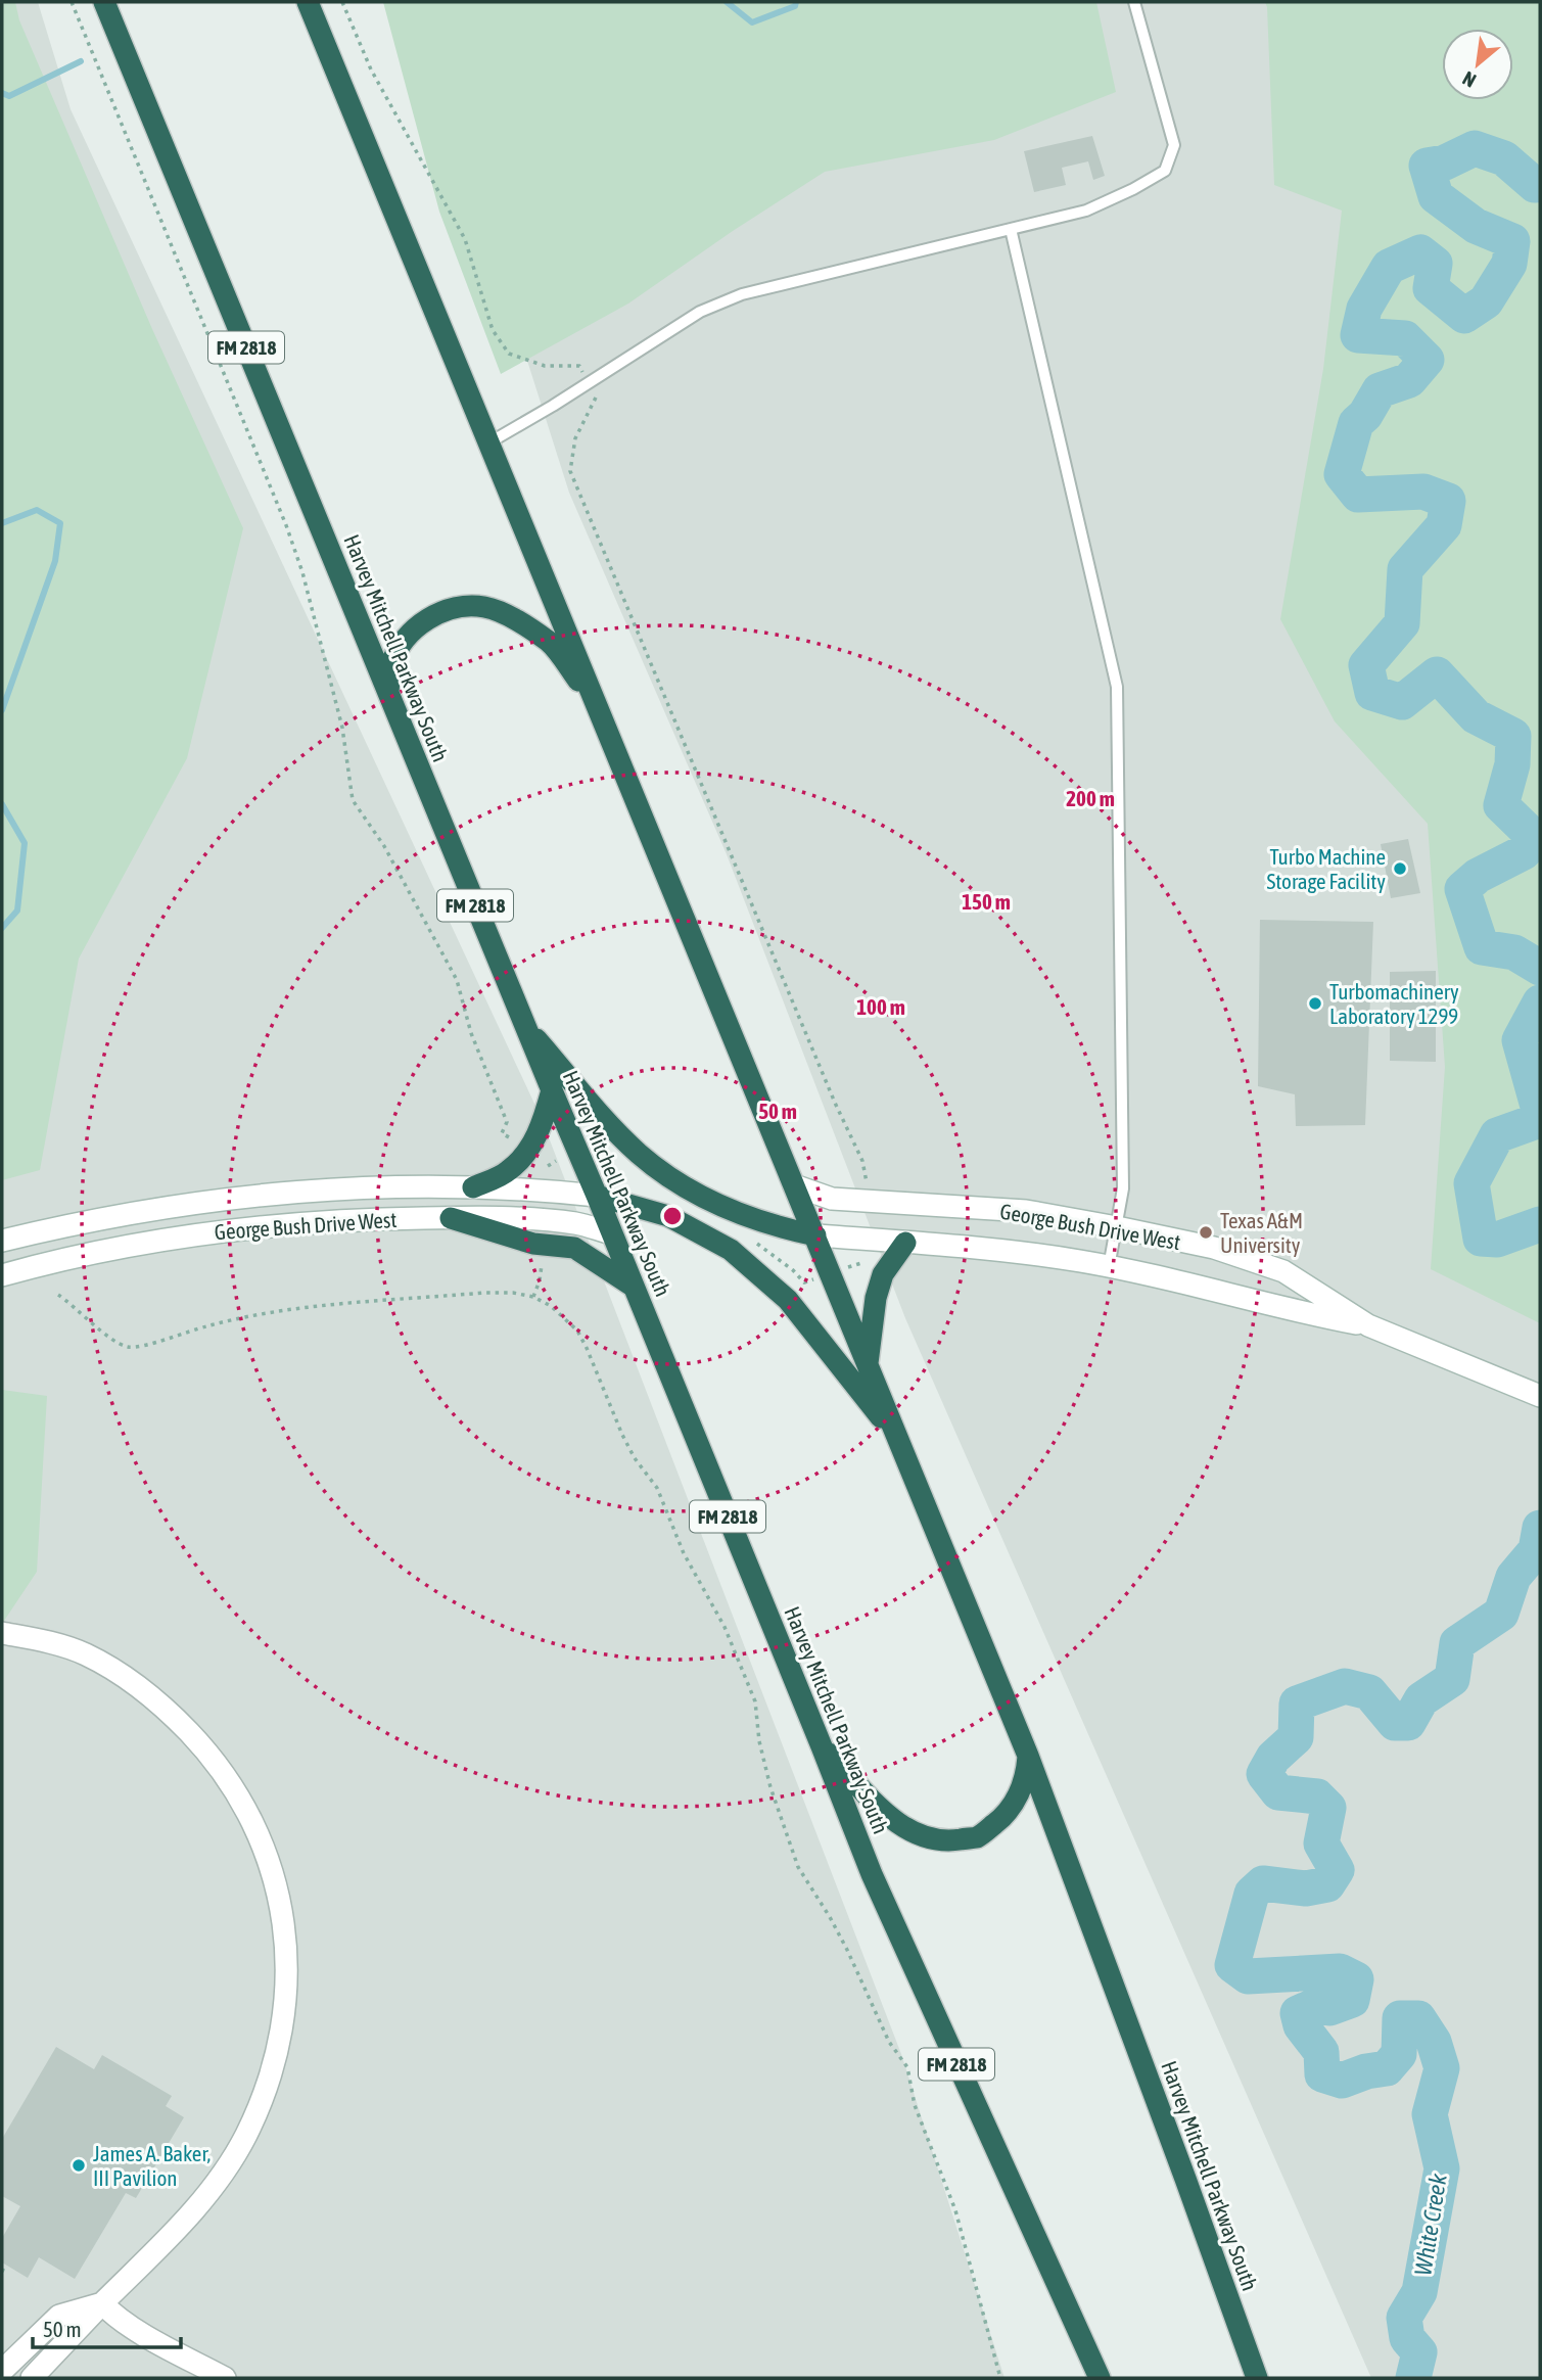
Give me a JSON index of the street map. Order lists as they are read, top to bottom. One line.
{"streets":{"highway":["FM 2818","Harvey Mitchell Parkway South"],"street":["George Bush Drive West"]},"crossings":[["Harvey Mitchell Parkway South","George Bush Drive West"]],"water":["White Creek"],"places":["Turbo Machine Storage Facility","Turbomachinery Laboratory 1299","Texas A&M University","James A. Baker, III Pavilion"],"scale_bar":"50 m","north":"bottom left","rings":["200 m","150 m","100 m","50 m"]}
